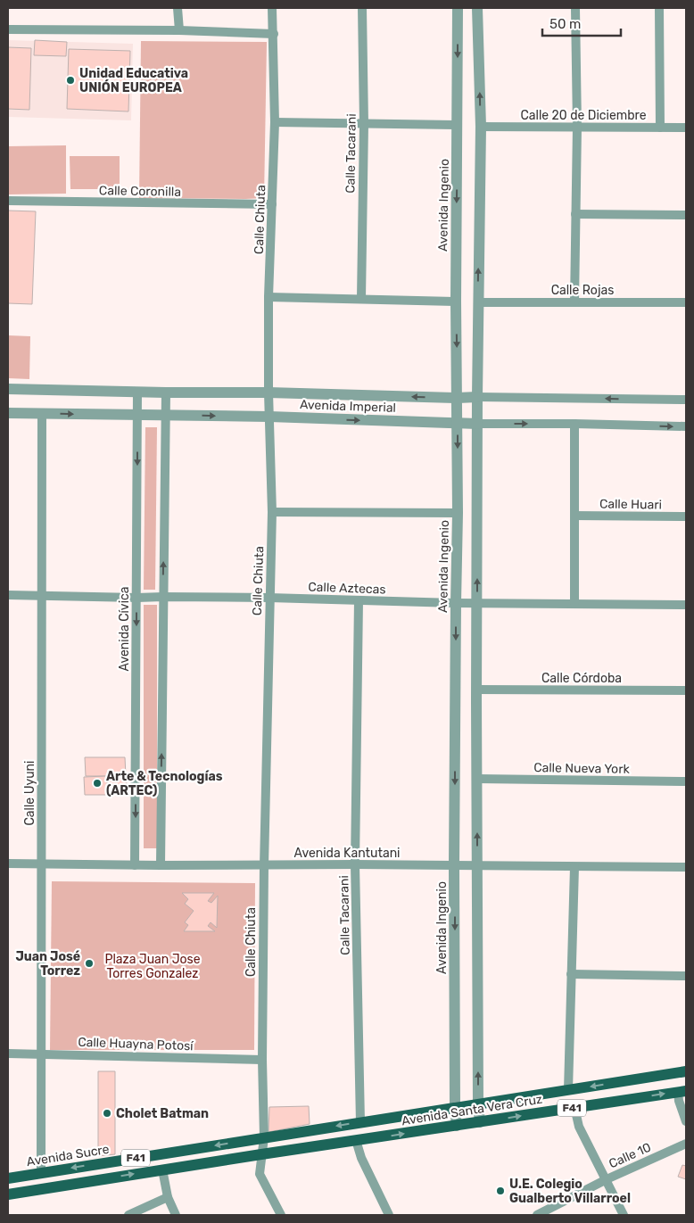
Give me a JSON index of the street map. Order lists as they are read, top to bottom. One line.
{"streets":{"main road":["F41","Avenida Santa Vera Cruz","Avenida Sucre"],"street":["Calle 20 de Diciembre","Calle Tacarani","Calle Coronilla","Avenida Ingenio","Calle Chiuta","Calle Rojas","Avenida Imperial","Calle Huari","Calle Aztecas","Avenida Cívica","Calle Córdoba","Calle Nueva York","Calle Uyuni","Avenida Kantutani","Calle Huayna Potosí","Calle 10"]},"crossings":[["Calle Tacarani","Calle Aztecas"],["Calle Tacarani","Avenida Kantutani"],["Calle Tacarani","Avenida Santa Vera Cruz"],["Calle Coronilla","Calle Chiuta"],["Avenida Ingenio","Avenida Imperial"],["Avenida Ingenio","Calle Aztecas"],["Avenida Ingenio","Avenida Kantutani"],["Avenida Ingenio","Avenida Santa Vera Cruz"],["Calle Chiuta","Avenida Imperial"],["Calle Chiuta","Calle Aztecas"],["Calle Chiuta","Avenida Kantutani"],["Calle Chiuta","Calle Huayna Potosí"],["Calle Chiuta","F41"],["Calle Chiuta","Avenida Santa Vera Cruz"],["Calle Chiuta","Avenida Sucre"],["Avenida Imperial","Avenida Cívica"],["Avenida Imperial","Calle Uyuni"],["Calle Aztecas","Avenida Cívica"],["Calle Aztecas","Calle Uyuni"],["Avenida Cívica","Avenida Kantutani"],["Calle Uyuni","Avenida Kantutani"],["Calle Uyuni","Calle Huayna Potosí"],["Calle Uyuni","Avenida Sucre"],["F41","Avenida Santa Vera Cruz"],["Avenida Santa Vera Cruz","Avenida Sucre"]],"parks":["Plaza Juan Jose Torres Gonzalez"],"places":["Unidad Educativa UNIÓN EUROPEA","Arte & Tecnologías (ARTEC)","Juan José Torrez","Cholet Batman","U.E. Colegio Gualberto Villarroel"],"scale_bar":"50 m"}
